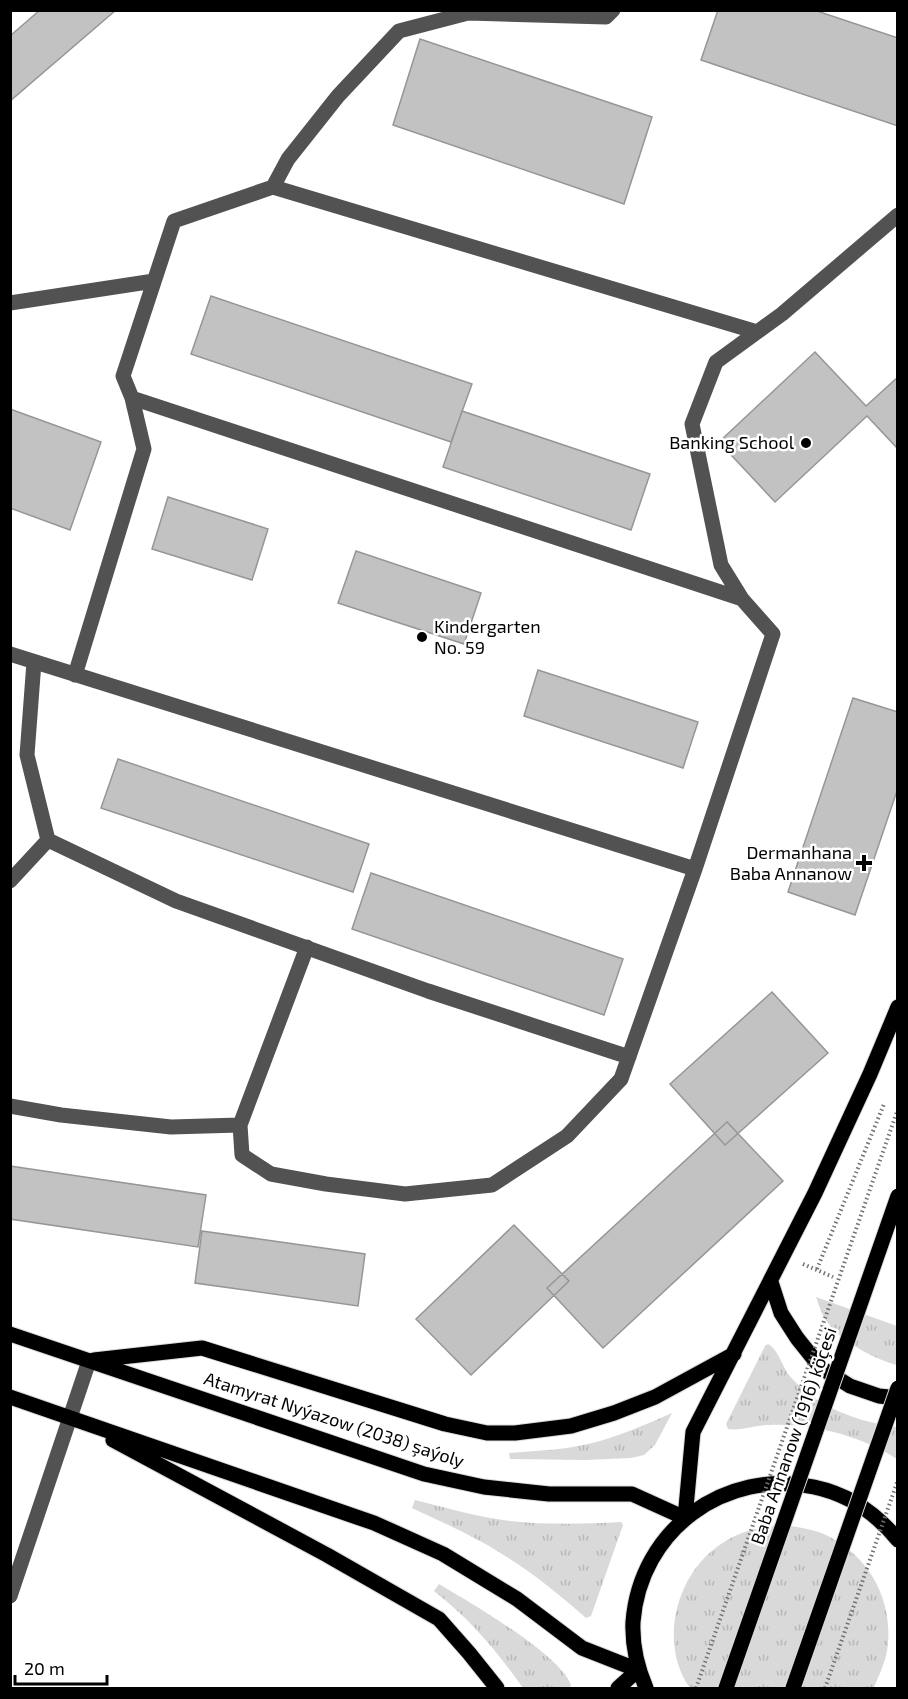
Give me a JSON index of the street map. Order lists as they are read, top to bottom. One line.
{"streets":{"main road":["Atamyrat Nyýazow (2038) şaýoly","Baba Annanow (1916) köçesi"]},"places":{"other":["Banking School","Kindergarten No. 59"],"health":["Dermanhana Baba Annanow"]},"scale_bar":"20 m"}
